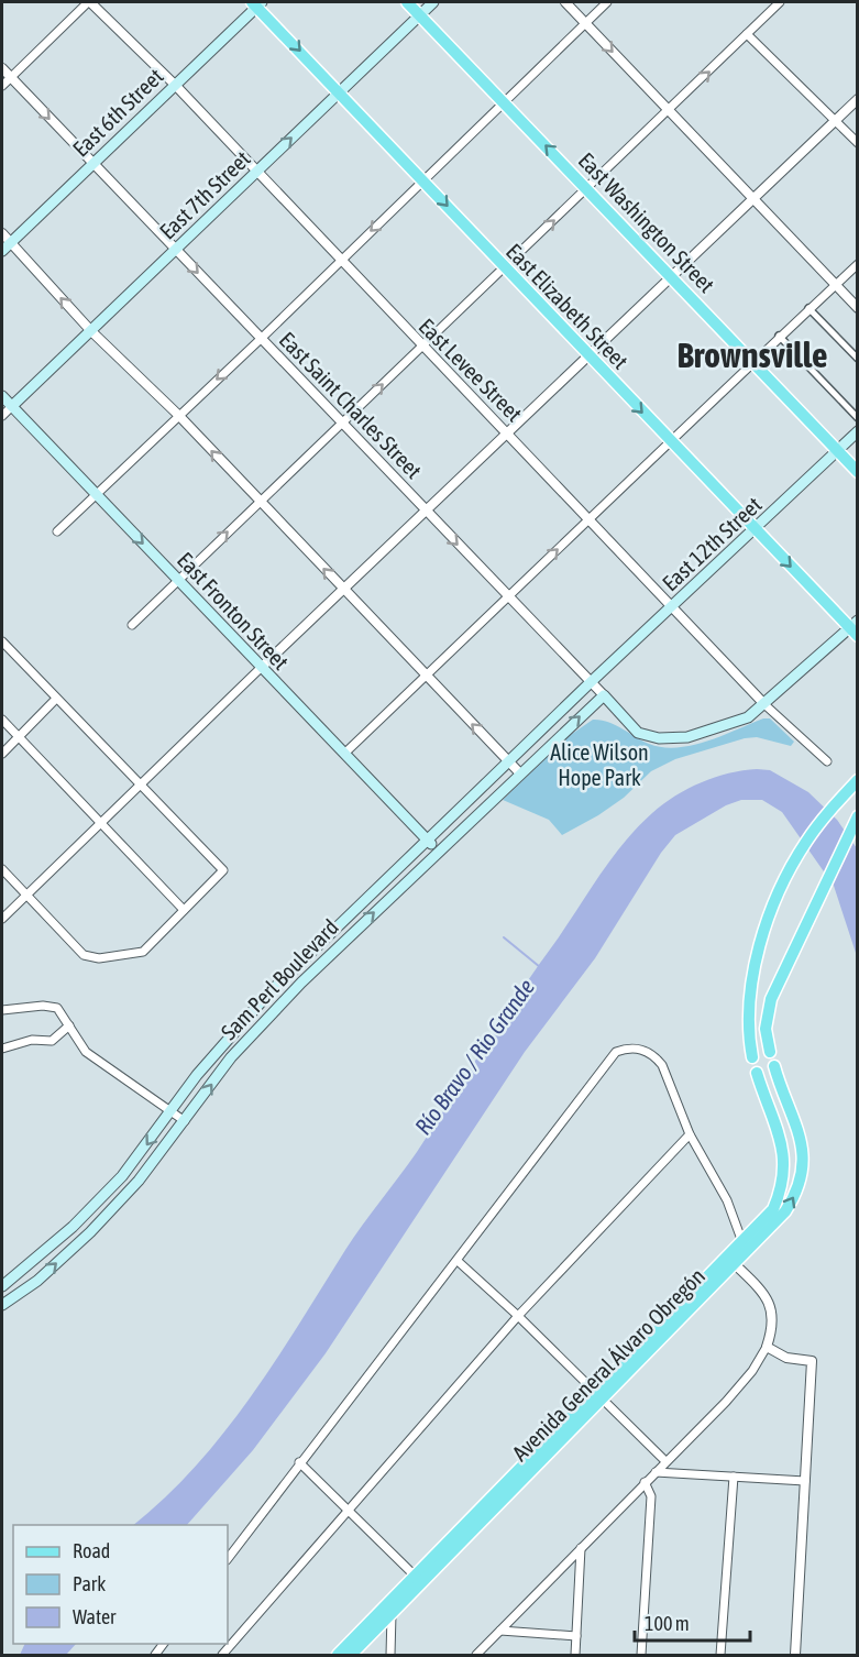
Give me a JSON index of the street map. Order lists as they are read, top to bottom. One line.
{"streets":{"main road":["East 6th Street","East 7th Street","East Washington Street","East Elizabeth Street","East Saint Charles Street","East 12th Street","East Fronton Street","Sam Perl Boulevard","Avenida General Álvaro Obregón"],"street":["East Levee Street"]},"crossings":[["East 6th Street","East Elizabeth Street"],["East 6th Street","East Levee Street"],["East 6th Street","East Saint Charles Street"],["East 7th Street","East Washington Street"],["East 7th Street","East Elizabeth Street"],["East 7th Street","East Levee Street"],["East 7th Street","East Saint Charles Street"],["East 7th Street","East Fronton Street"],["East Washington Street","East 12th Street"],["East Elizabeth Street","East Saint Charles Street"],["East Elizabeth Street","East 12th Street"],["East Levee Street","East Saint Charles Street"],["East Levee Street","East 12th Street"],["East Saint Charles Street","East 12th Street"],["East Saint Charles Street","Sam Perl Boulevard"],["East 12th Street","Sam Perl Boulevard"],["East Fronton Street","Sam Perl Boulevard"]],"one_way":["East Elizabeth Street"],"districts":["Brownsville"],"water":["Río Bravo / Rio Grande"],"parks":["Alice Wilson Hope Park"],"legend":["Road","Park","Water"],"scale_bar":"100 m"}
